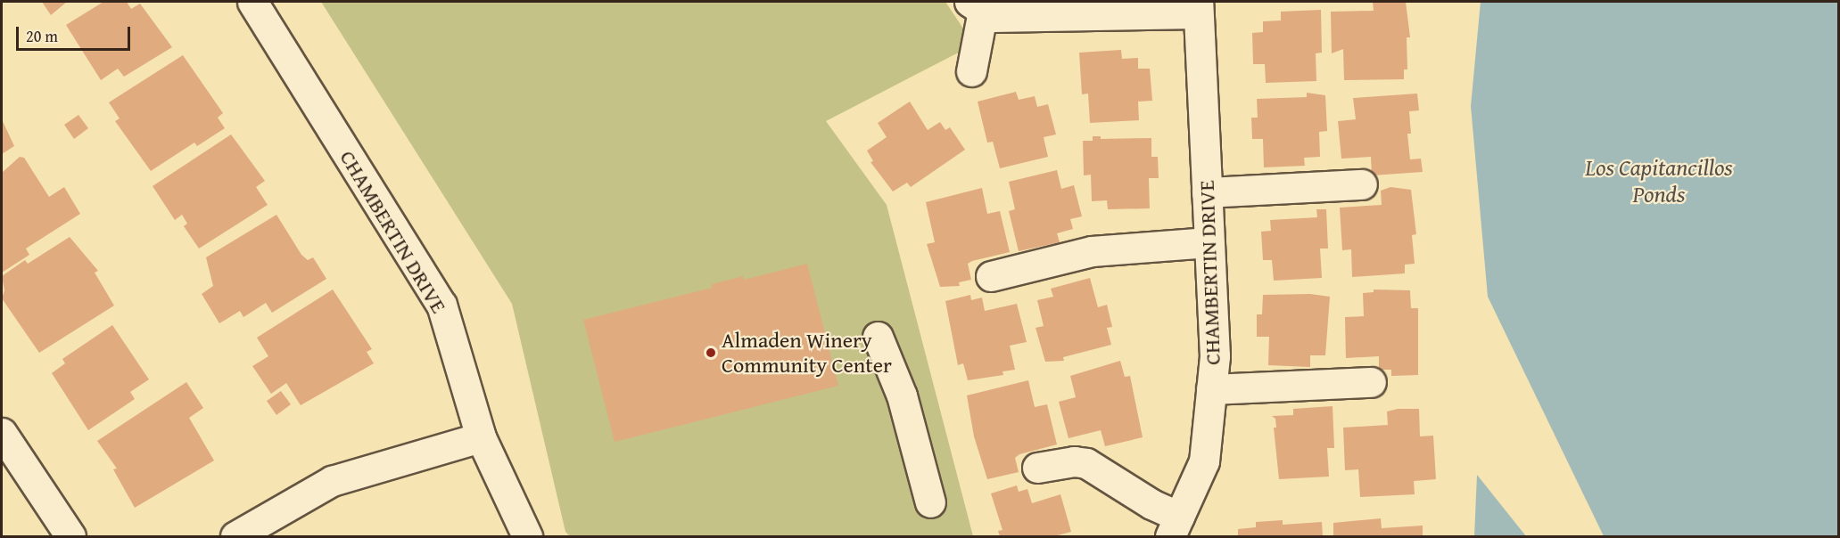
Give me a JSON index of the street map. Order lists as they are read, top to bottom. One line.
{"streets":{"street":["CHAMBERTIN DRIVE"]},"water":["Los Capitancillos Ponds"],"places":["Almaden Winery Community Center"],"scale_bar":"20 m"}
